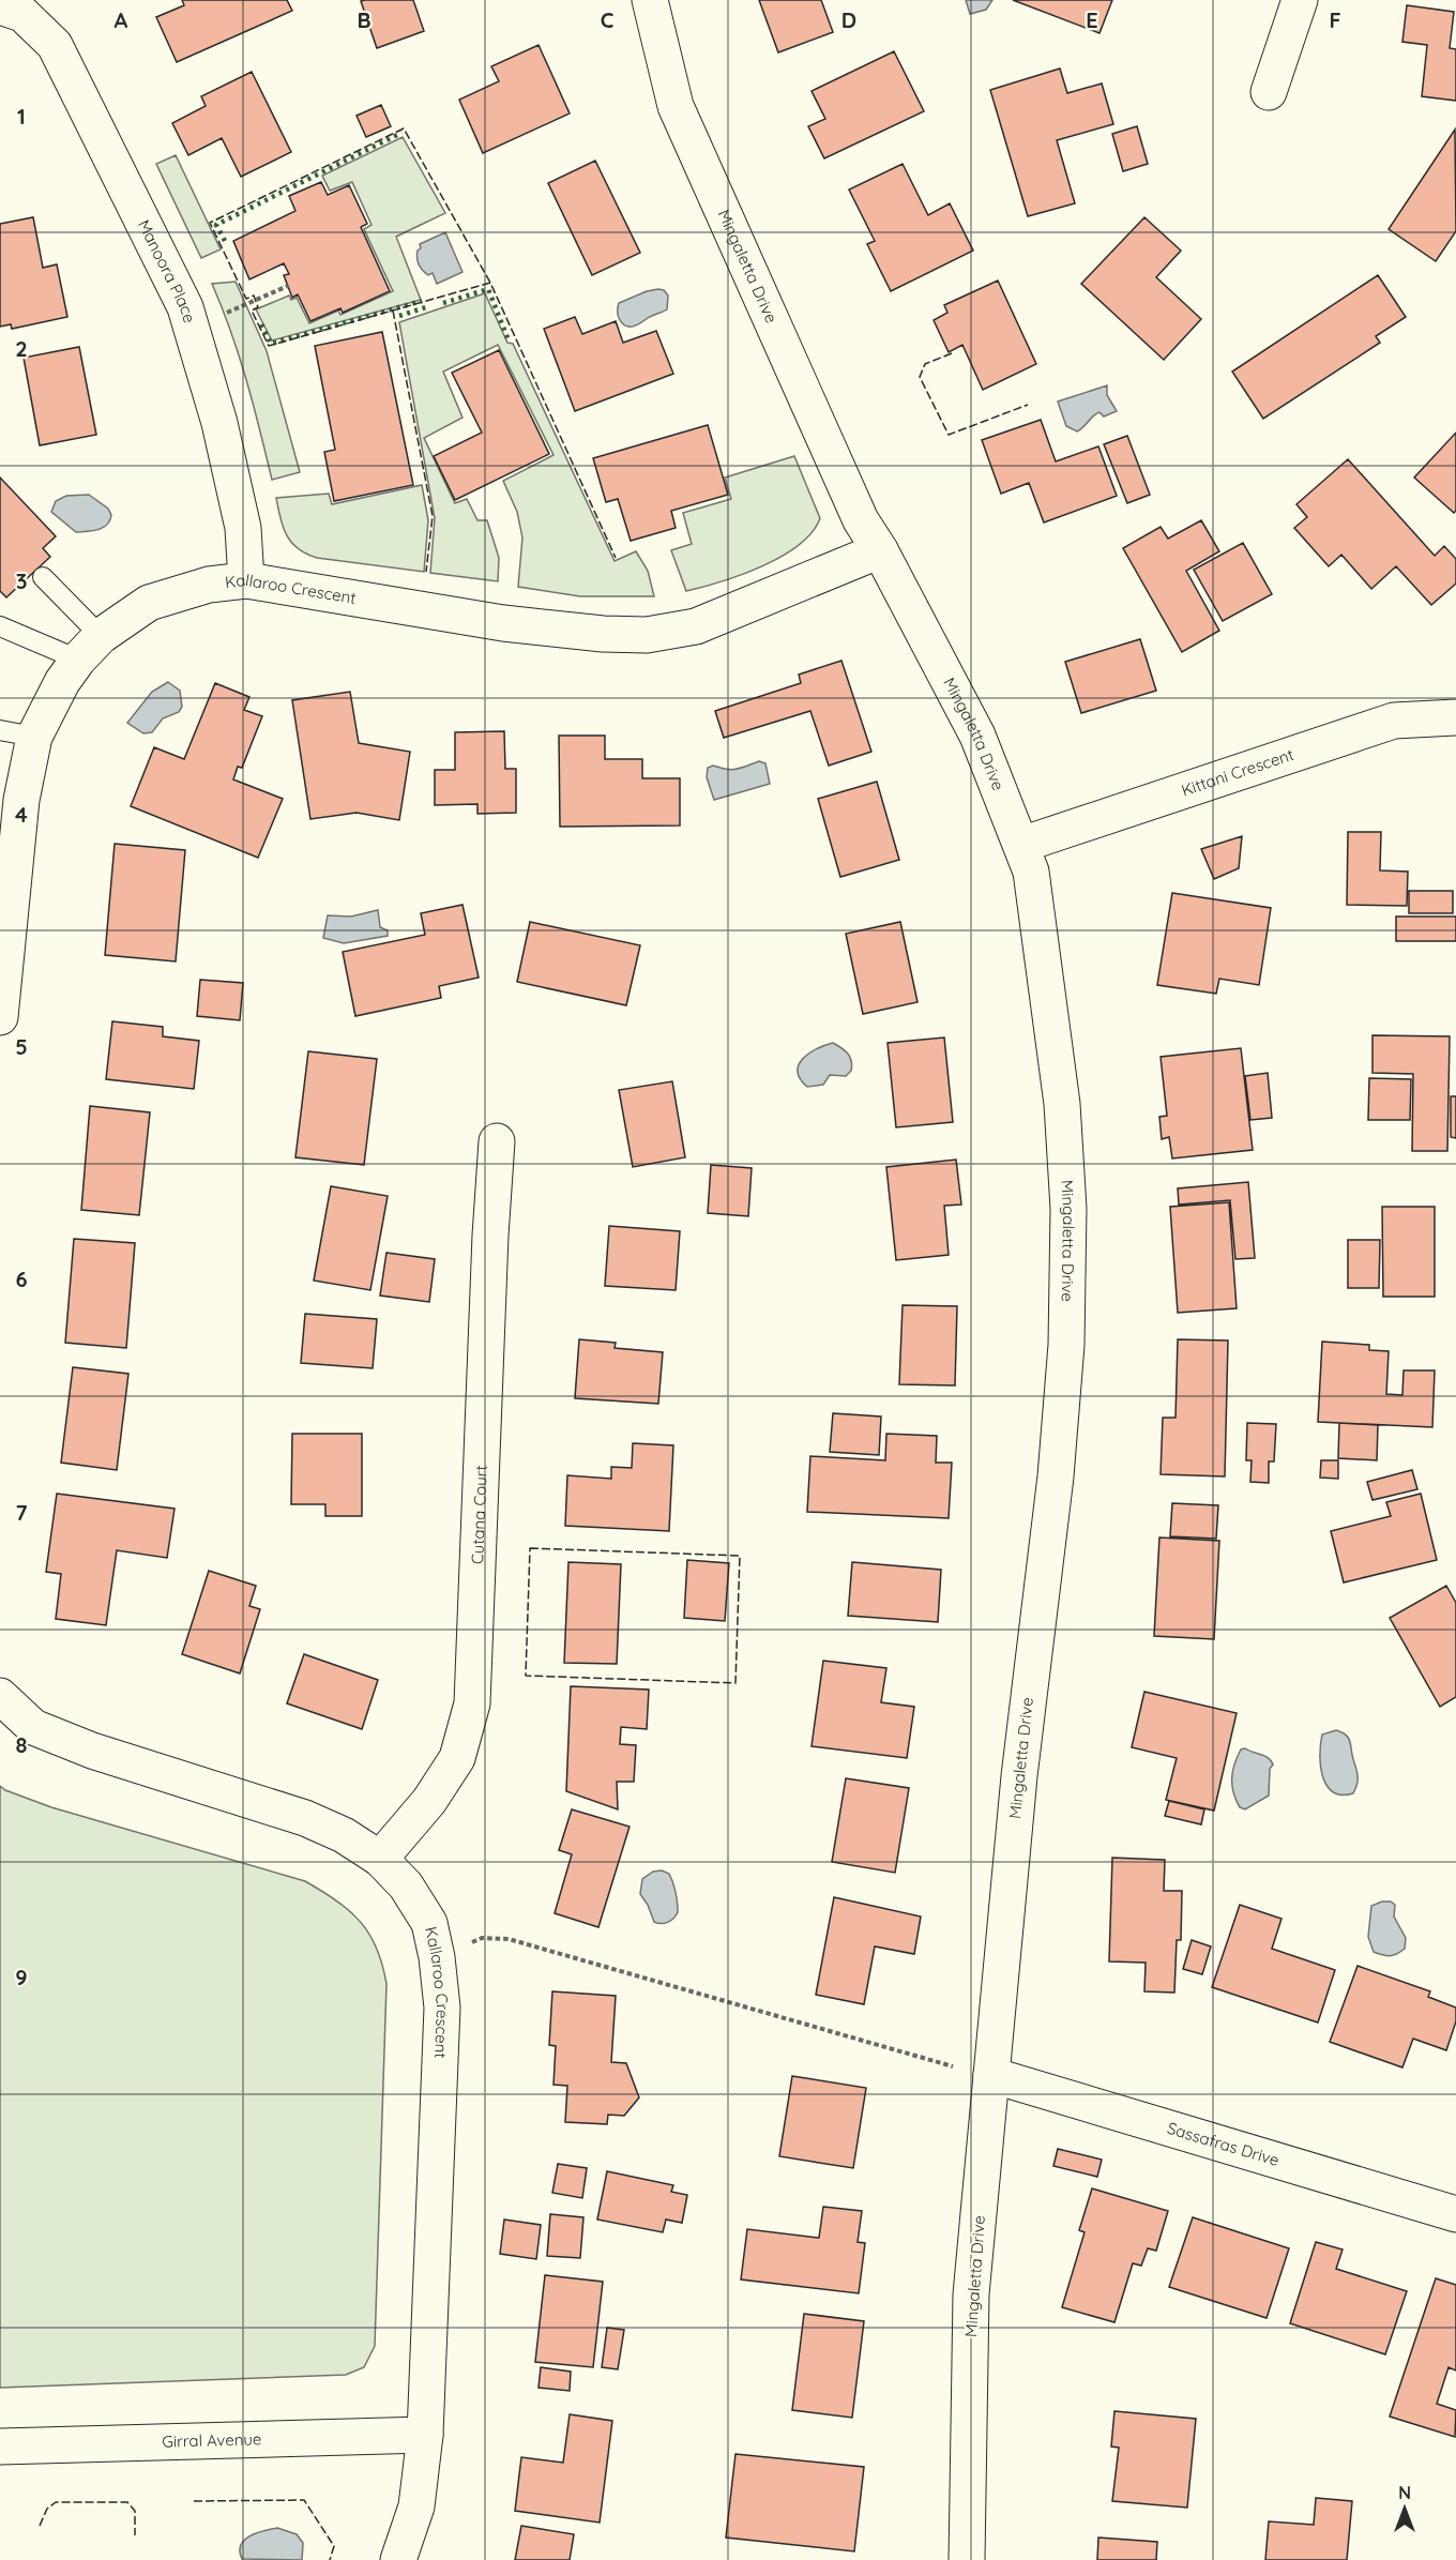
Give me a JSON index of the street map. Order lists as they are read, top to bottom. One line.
{"streets":{"street":["Mingaletta Drive","Manoora Place","Kallaroo Crescent","Kittani Crescent","Cutana Court","Sassafras Drive","Girral Avenue"]},"crossings":[["Mingaletta Drive","Kallaroo Crescent"],["Mingaletta Drive","Kittani Crescent"],["Mingaletta Drive","Sassafras Drive"],["Manoora Place","Kallaroo Crescent"],["Kallaroo Crescent","Cutana Court"],["Kallaroo Crescent","Girral Avenue"]],"north":"top","grid":{"columns":["A","B","C","D","E","F"],"rows":["1","2","3","4","5","6","7","8","9"]}}
